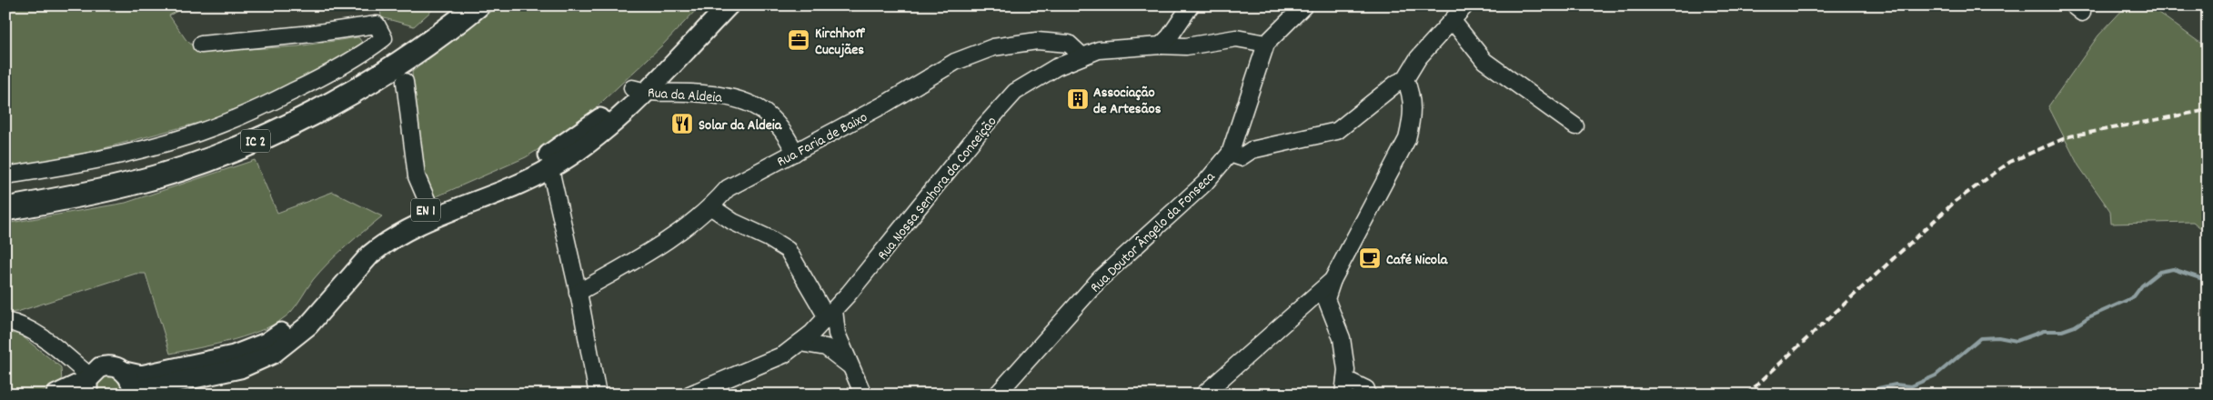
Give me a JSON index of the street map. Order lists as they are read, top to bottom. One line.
{"streets":{"highway":["IC 2"],"main road":["EN 1"],"street":["Rua da Aldeia","Rua Faria de Baixo","Rua Nossa Senhora da Conceição","Rua Doutor Ângelo da Fonseca"]},"crossings":[["Rua da Aldeia","Rua Faria de Baixo"],["Rua da Aldeia","EN 1"],["Rua Faria de Baixo","Rua Nossa Senhora da Conceição"],["Rua Nossa Senhora da Conceição","Rua Doutor Ângelo da Fonseca"]],"places":{"office":["Kirchhoff Cucujães"],"building":["Associação de Artesãos"],"restaurant":["Solar da Aldeia"],"cafe":["Café Nicola"]}}
